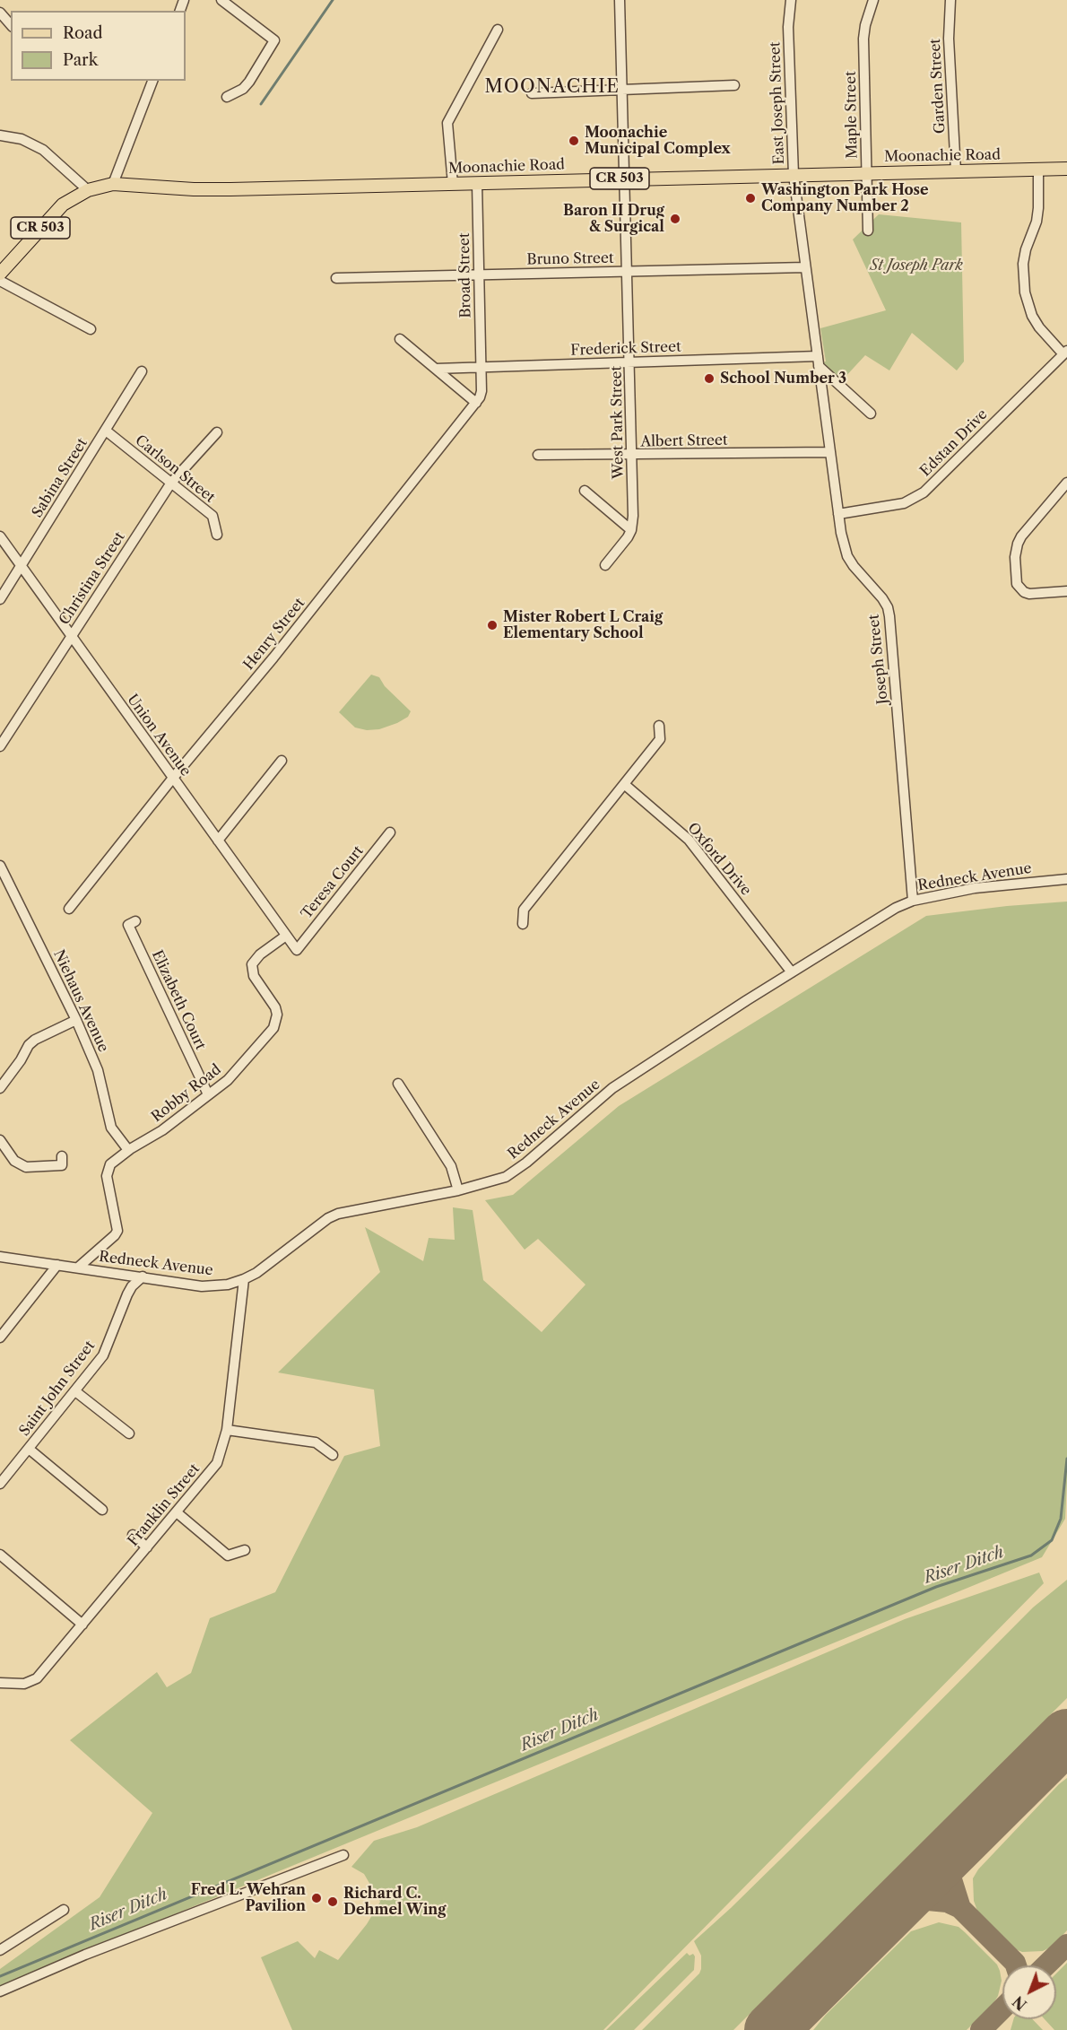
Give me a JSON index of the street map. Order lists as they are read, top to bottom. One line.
{"streets":{"main road":["Moonachie Road","CR 503"],"street":["Garden Street","East Joseph Street","Maple Street","Bruno Street","Broad Street","Frederick Street","West Park Street","Albert Street","Edstan Drive","Carlson Street","Sabina Street","Christina Street","Henry Street","Joseph Street","Union Avenue","Oxford Drive","Redneck Avenue","Teresa Court","Elizabeth Court","Niehaus Avenue","Robby Road","Saint John Street","Franklin Street"]},"crossings":[["Garden Street","Moonachie Road"],["East Joseph Street","Moonachie Road"],["East Joseph Street","Bruno Street"],["East Joseph Street","Frederick Street"],["East Joseph Street","Joseph Street"],["Maple Street","Moonachie Road"],["Moonachie Road","CR 503"],["Moonachie Road","Broad Street"],["Moonachie Road","West Park Street"],["Bruno Street","Broad Street"],["Bruno Street","West Park Street"],["Broad Street","Frederick Street"],["Broad Street","Henry Street"],["Frederick Street","West Park Street"],["Frederick Street","Henry Street"],["Frederick Street","Joseph Street"],["West Park Street","Albert Street"],["Albert Street","Joseph Street"],["Edstan Drive","Joseph Street"],["Carlson Street","Sabina Street"],["Carlson Street","Christina Street"],["Sabina Street","Union Avenue"],["Christina Street","Union Avenue"],["Henry Street","Union Avenue"],["Joseph Street","Redneck Avenue"],["Union Avenue","Teresa Court"],["Union Avenue","Robby Road"],["Oxford Drive","Redneck Avenue"],["Redneck Avenue","Robby Road"],["Redneck Avenue","Saint John Street"],["Redneck Avenue","Franklin Street"],["Elizabeth Court","Robby Road"],["Niehaus Avenue","Robby Road"]],"districts":["MOONACHIE"],"water":["Riser Ditch"],"parks":["St Joseph Park"],"places":["Moonachie Municipal Complex","Washington Park Hose Company Number 2","Baron II Drug & Surgical","School Number 3","Mister Robert L Craig Elementary School","Fred L. Wehran Pavilion","Richard C. Dehmel Wing"],"legend":["Road","Park"],"north":"bottom left"}
